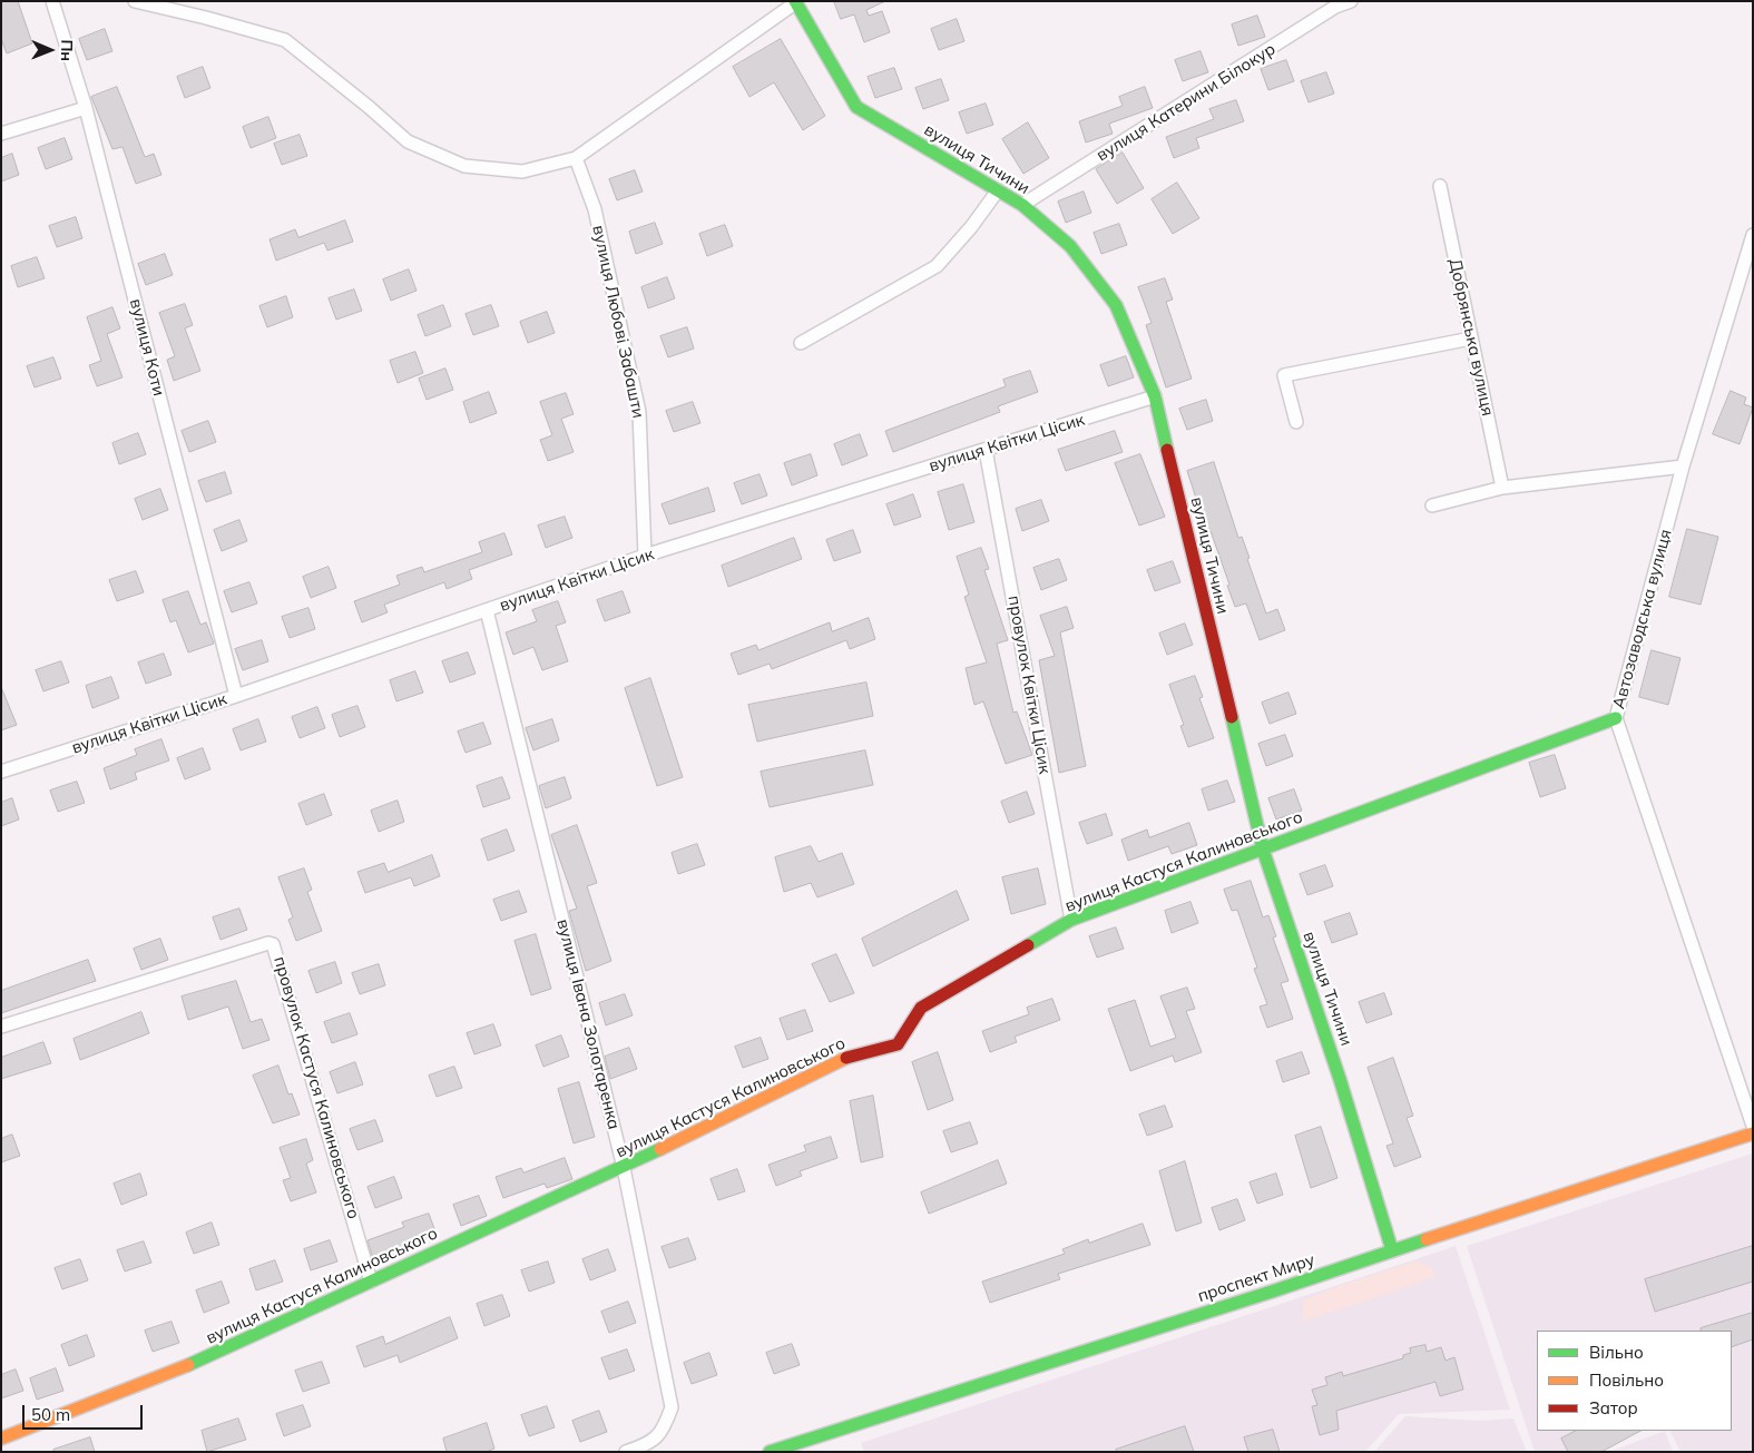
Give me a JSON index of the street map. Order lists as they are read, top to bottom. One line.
{"streets":{"street":["вулиця Катерини Білокур","вулиця Тичини","вулиця Любові Забашти","Добрянська вулиця","вулиця Коти","вулиця Квітки Цісик","Автозаводська вулиця","провулок Квітки Цісик","вулиця Кастуся Калиновського","вулиця Івана Золотаренка","провулок Кастуся Калиновського","проспект Миру"]},"crossings":[["вулиця Катерини Білокур","вулиця Тичини"],["вулиця Тичини","вулиця Квітки Цісик"],["вулиця Тичини","вулиця Кастуся Калиновського"],["вулиця Тичини","проспект Миру"],["вулиця Любові Забашти","вулиця Квітки Цісик"],["вулиця Коти","вулиця Квітки Цісик"],["вулиця Квітки Цісик","провулок Квітки Цісик"],["вулиця Квітки Цісик","вулиця Івана Золотаренка"],["Автозаводська вулиця","вулиця Кастуся Калиновського"],["провулок Квітки Цісик","вулиця Кастуся Калиновського"],["вулиця Кастуся Калиновського","вулиця Івана Золотаренка"],["вулиця Кастуся Калиновського","провулок Кастуся Калиновського"]],"legend":["Вільно","Повільно","Затор"],"scale_bar":"50 m","north":"right"}
